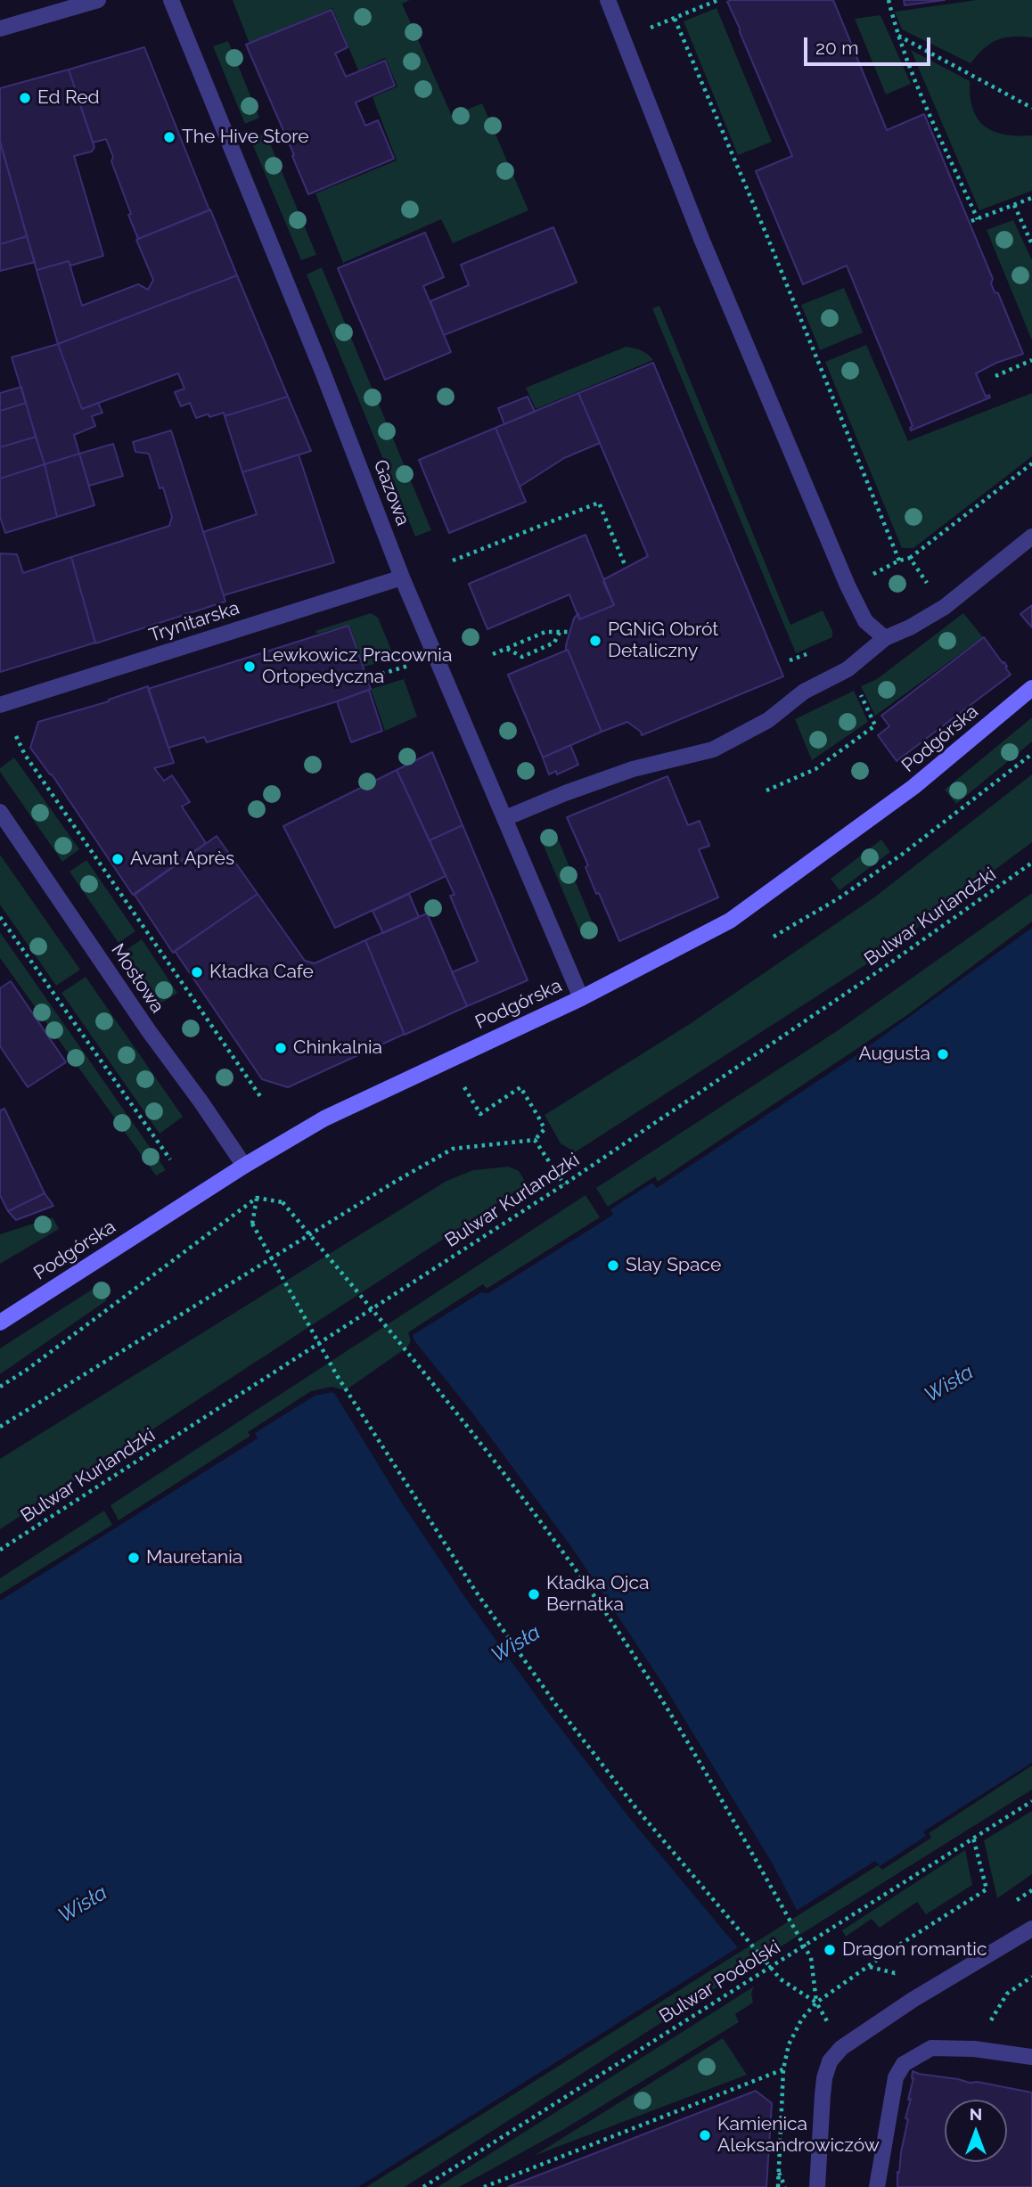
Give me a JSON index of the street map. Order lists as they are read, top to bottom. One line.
{"streets":{"street":["Gazowa","Trynitarska","Podgórska","Mostowa"],"path":["Bulwar Kurlandzki","Bulwar Podolski"]},"crossings":[["Gazowa","Trynitarska"],["Gazowa","Podgórska"],["Podgórska","Mostowa"]],"water":["Wisła"],"places":["Ed Red","The Hive Store","PGNiG Obrót Detaliczny","Lewkowicz Pracownia Ortopedyczna","Avant Après","Kładka Cafe","Chinkalnia","Augusta","Slay Space","Mauretania","Kładka Ojca Bernatka","Dragon romantic","Kamienica Aleksandrowiczów"],"scale_bar":"20 m","north":"top"}
